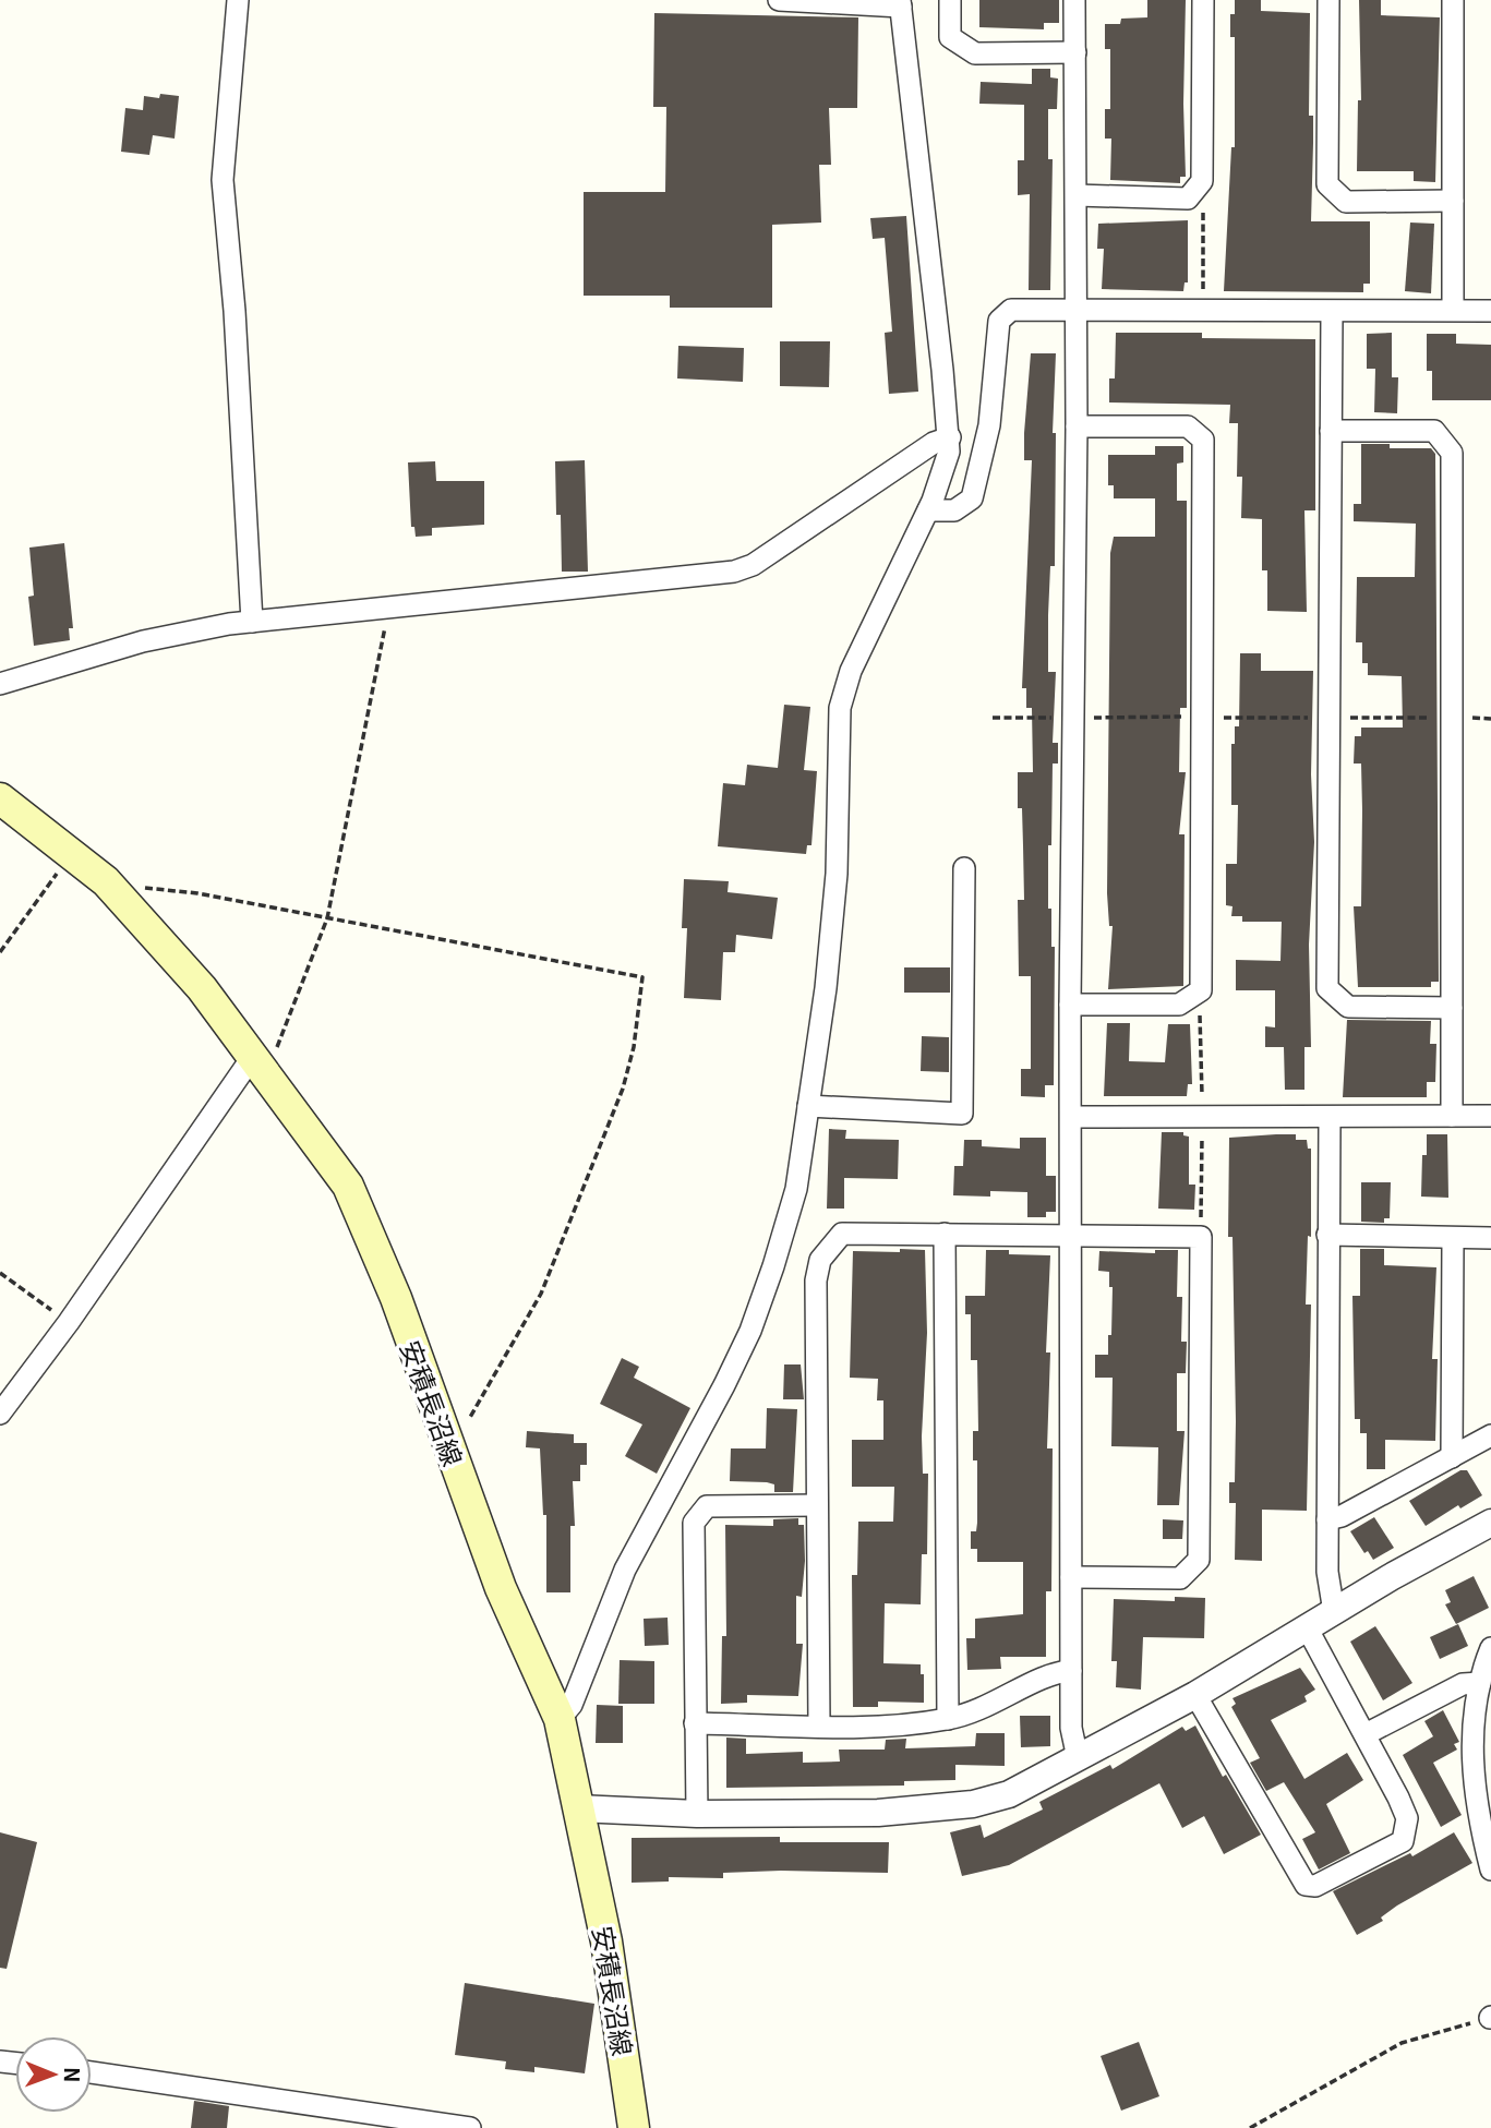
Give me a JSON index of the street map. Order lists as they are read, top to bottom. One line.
{"streets":{"main road":["安積長沼線"]},"north":"right"}
